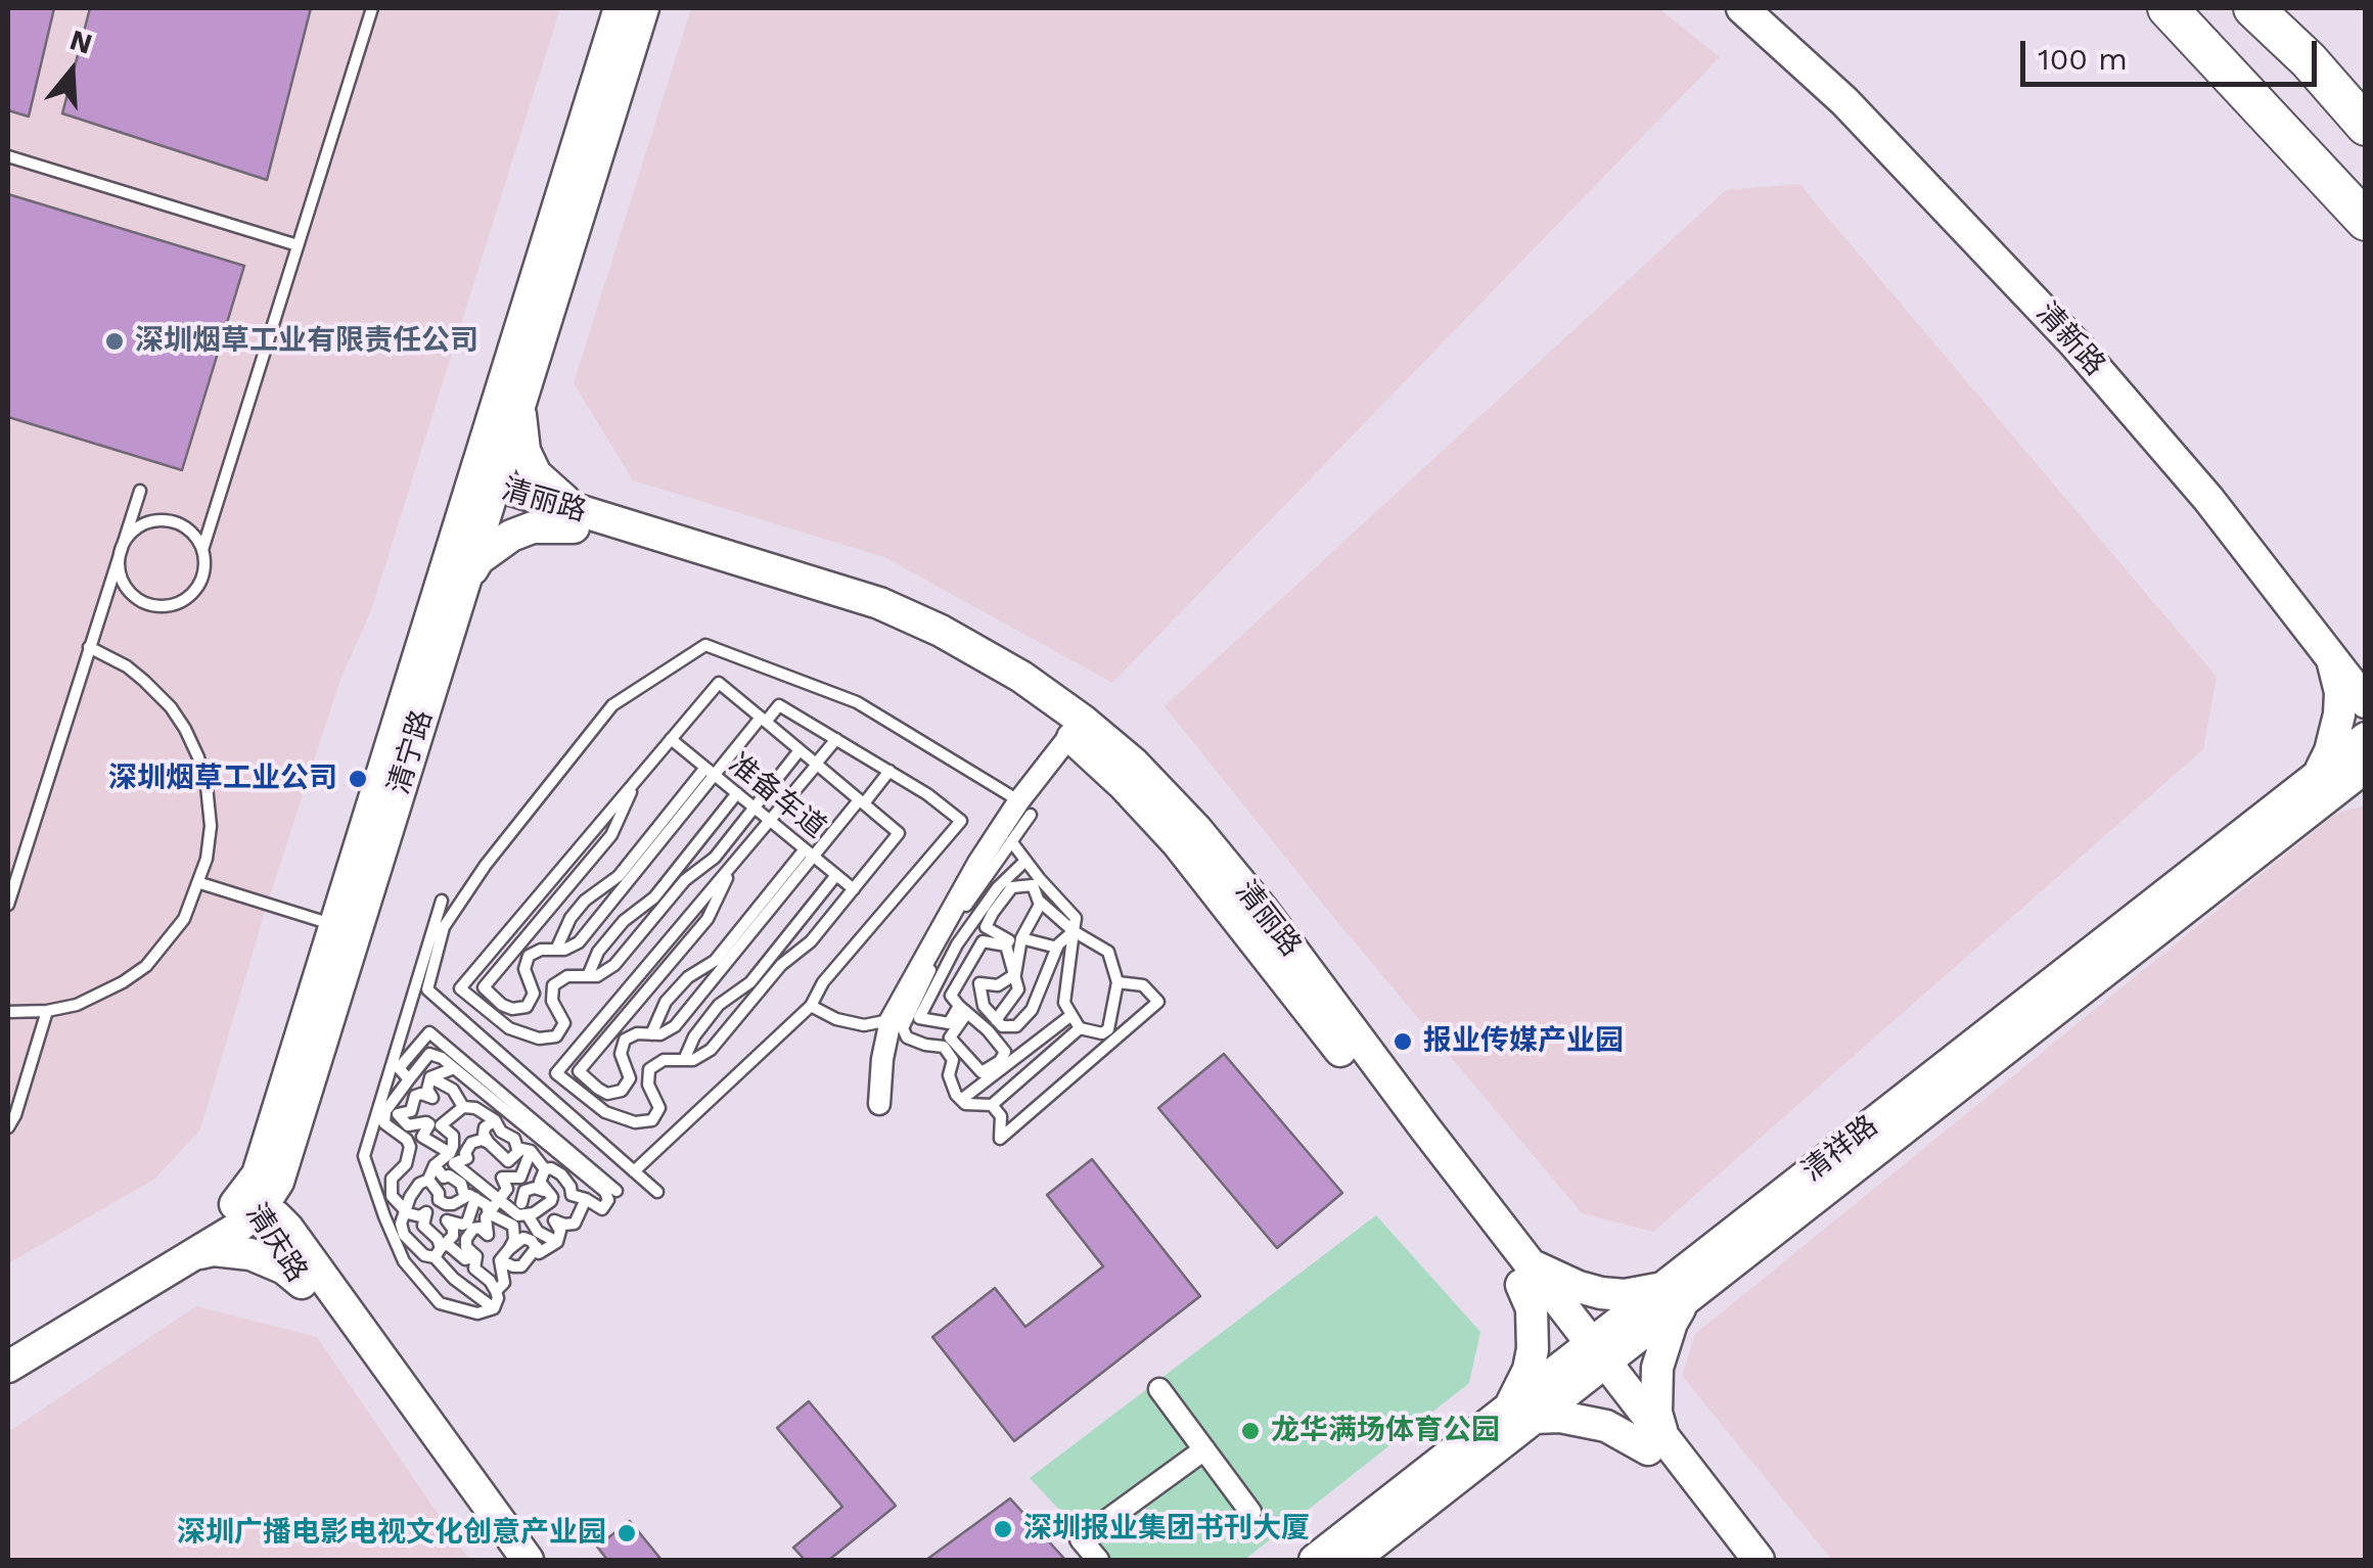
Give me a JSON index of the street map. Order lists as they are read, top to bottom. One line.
{"streets":{"street":["清新路","清丽路","清宁路","清祥路","清庆路"],"lane":["准备车道"]},"crossings":[["清丽路","清宁路"],["清丽路","清祥路"],["清宁路","清庆路"]],"places":["深圳烟草工业有限责任公司","深圳烟草工业公司","报业传媒产业园","龙华满场体育公园","深圳报业集团书刊大厦","深圳广播电影电视文化创意产业园"],"scale_bar":"100 m","north":"top"}
